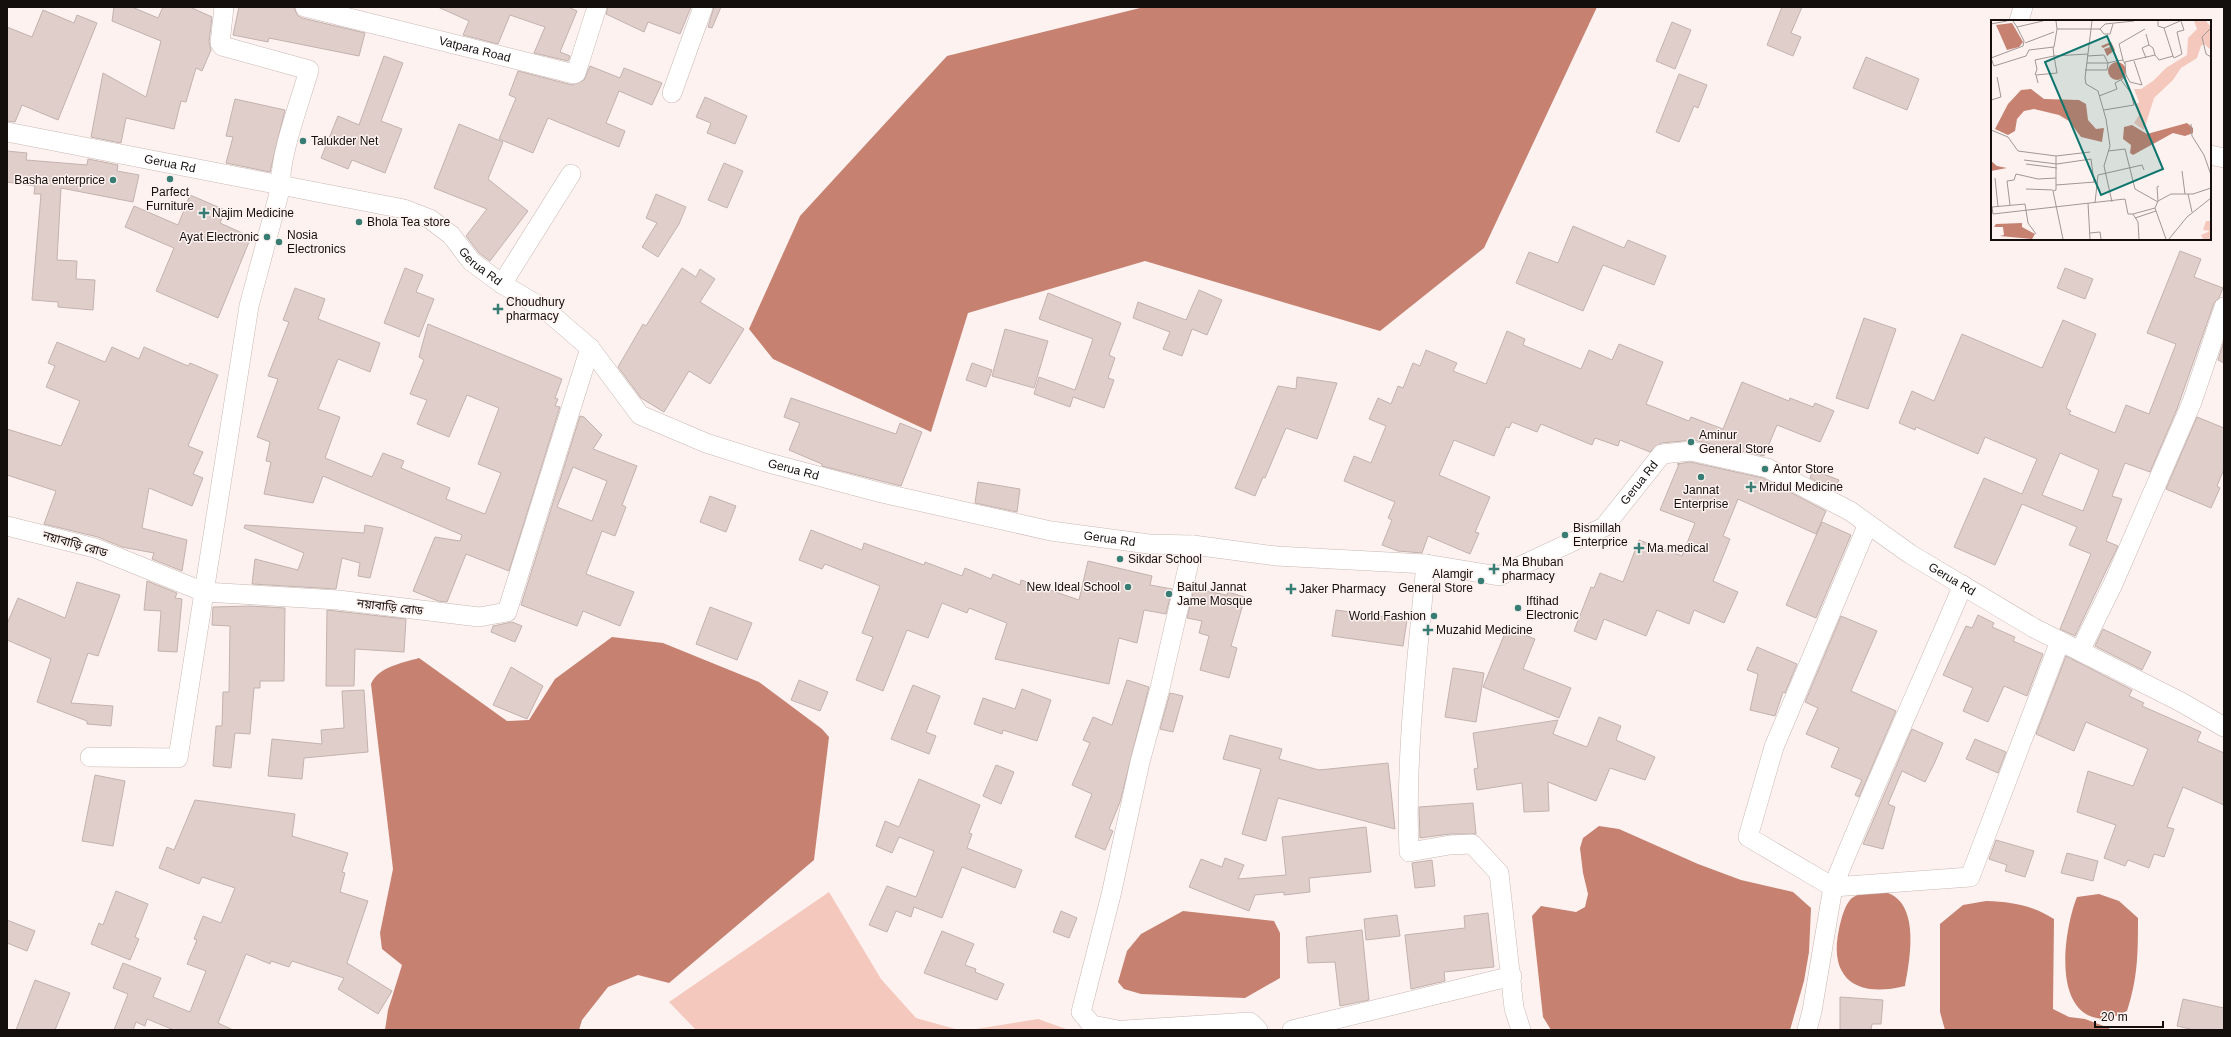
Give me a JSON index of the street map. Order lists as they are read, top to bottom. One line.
{"streets":{"street":["Vatpara Road","Gerua Rd","নয়াবাড়ি রোড"]},"crossings":[["Gerua Rd","নয়াবাড়ি রোড"]],"places":{"other":["Talukder Net","Parfect Furniture","Basha enterprice","Bhola Tea store","Ayat Electronic","Nosia Electronics","Aminur General Store","Antor Store","Jannat Enterprise","Bismillah Enterprice","Sikdar School","Alamgir General Store","New Ideal School","Baitul Jannat Jame Mosque","Iftihad Electronic","World Fashion"],"health":["Najim Medicine","Choudhury pharmacy","Mridul Medicine","Ma medical","Ma Bhuban pharmacy","Jaker Pharmacy","Muzahid Medicine"]},"scale_bar":"20 m"}
